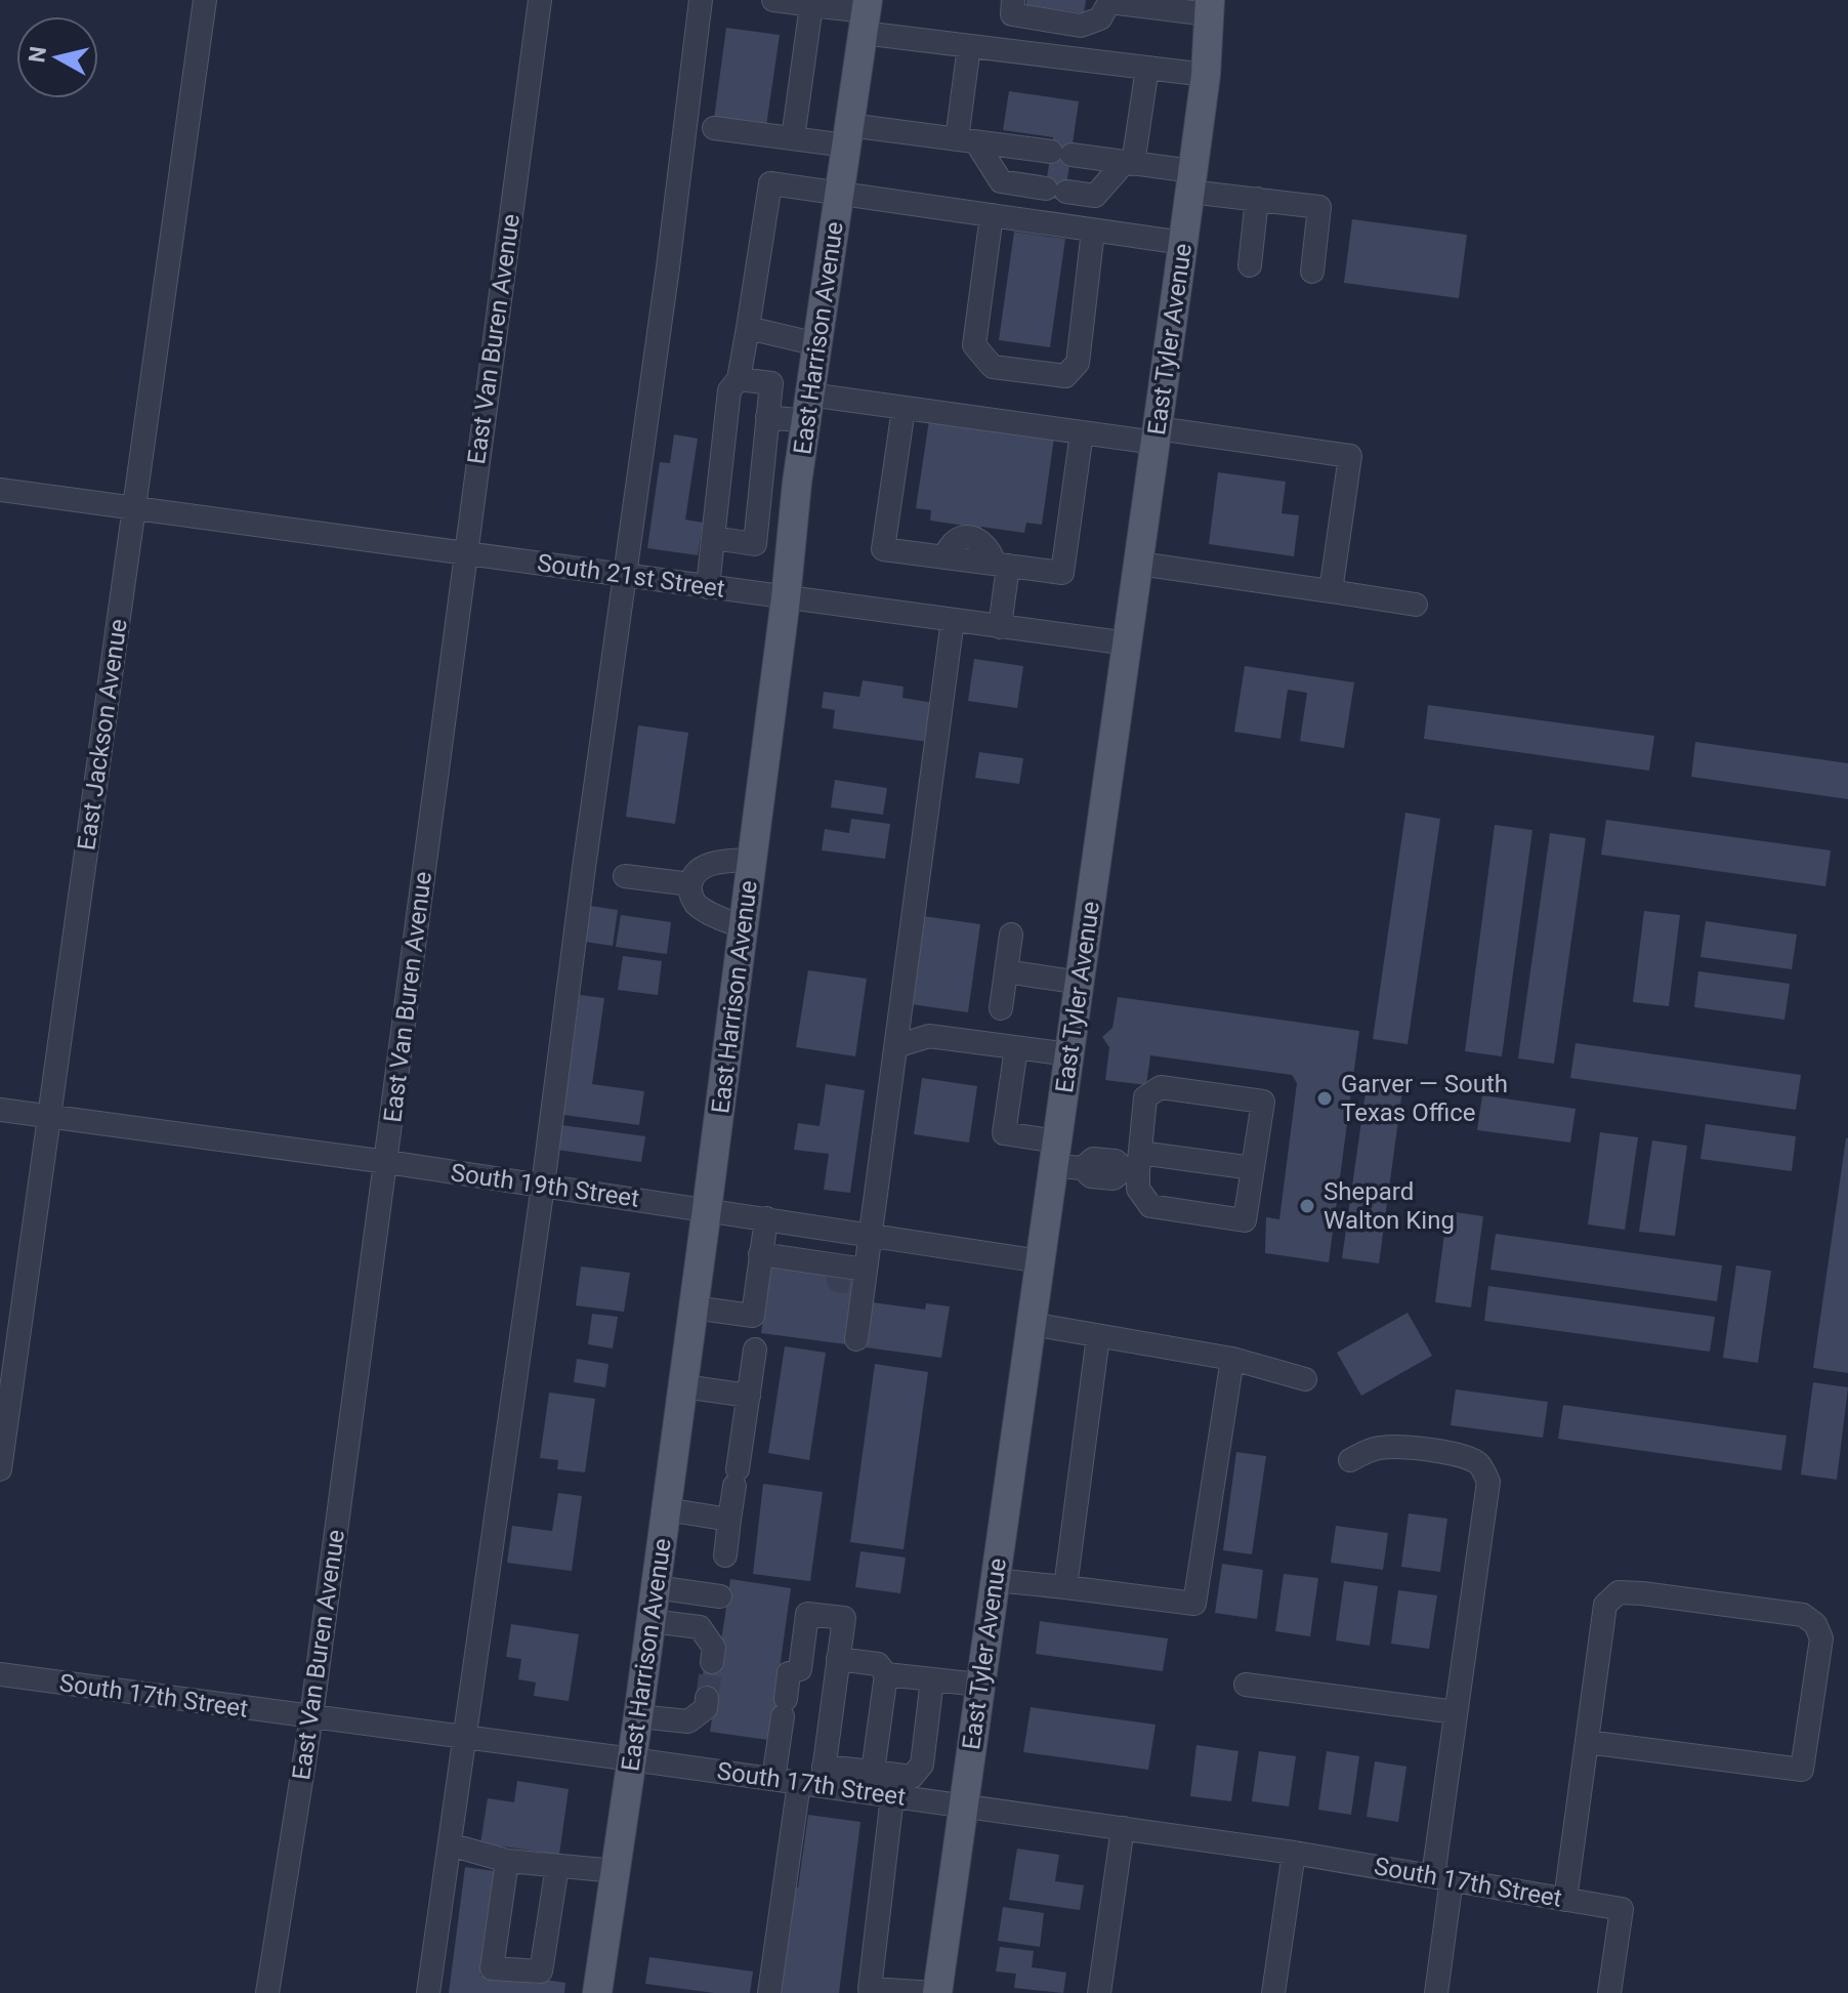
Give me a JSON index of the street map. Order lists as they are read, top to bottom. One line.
{"streets":{"main road":["East Harrison Avenue","East Tyler Avenue"],"street":["East Van Buren Avenue","South 21st Street","East Jackson Avenue","South 19th Street","South 17th Street"]},"crossings":[["East Harrison Avenue","South 21st Street"],["East Harrison Avenue","South 19th Street"],["East Harrison Avenue","South 17th Street"],["East Van Buren Avenue","South 21st Street"],["East Van Buren Avenue","South 19th Street"],["East Van Buren Avenue","South 17th Street"],["East Tyler Avenue","South 21st Street"],["East Tyler Avenue","South 19th Street"],["East Tyler Avenue","South 17th Street"],["South 21st Street","East Jackson Avenue"],["East Jackson Avenue","South 19th Street"]],"places":["Garver — South Texas Office","Shepard Walton King"],"north":"left"}
